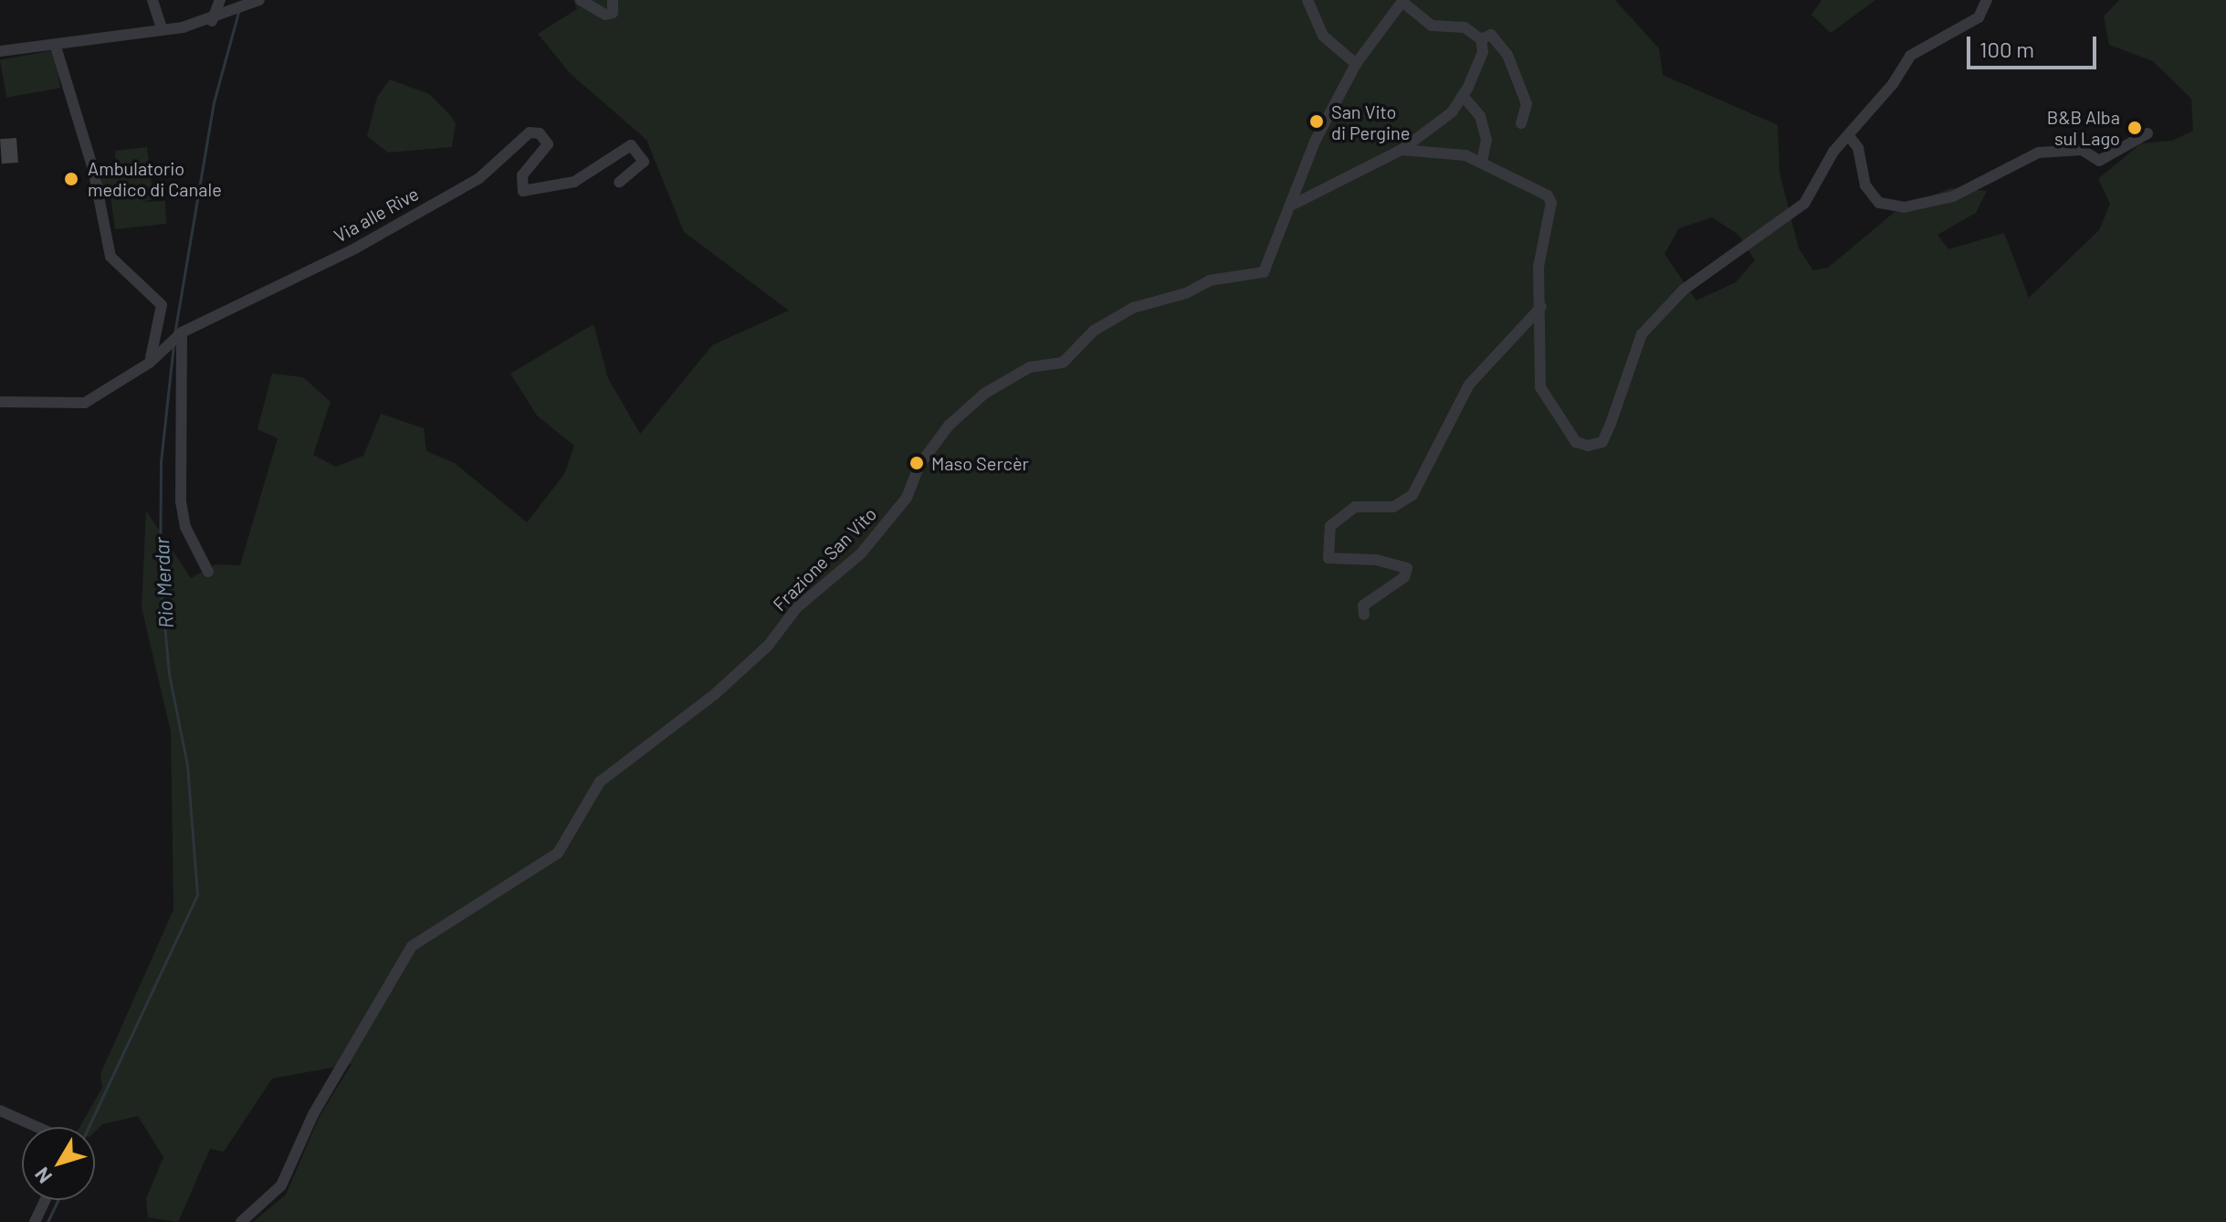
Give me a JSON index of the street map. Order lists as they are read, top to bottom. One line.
{"streets":{"street":["Via alle Rive","Frazione San Vito"]},"water":["Rio Merdar"],"places":["San Vito di Pergine","B&B Alba sul Lago","Ambulatorio medico di Canale","Maso Sercèr"],"scale_bar":"100 m","north":"bottom left"}
